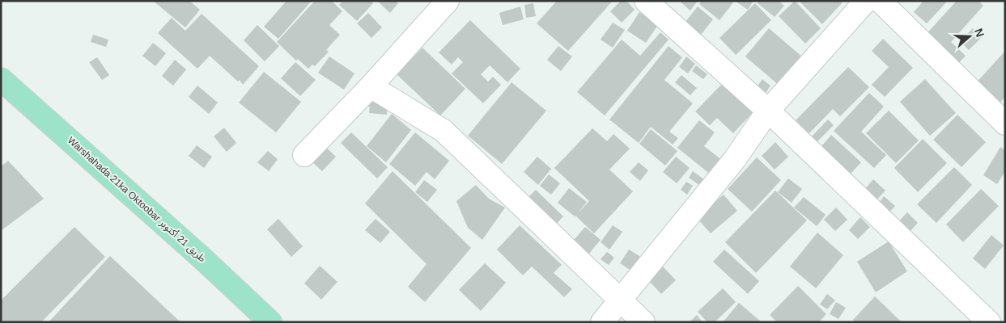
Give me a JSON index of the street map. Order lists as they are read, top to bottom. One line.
{"streets":{"main road":["Warshahada 21ka Oktoobar طريق 21 أكتوبر"]},"north":"right"}
